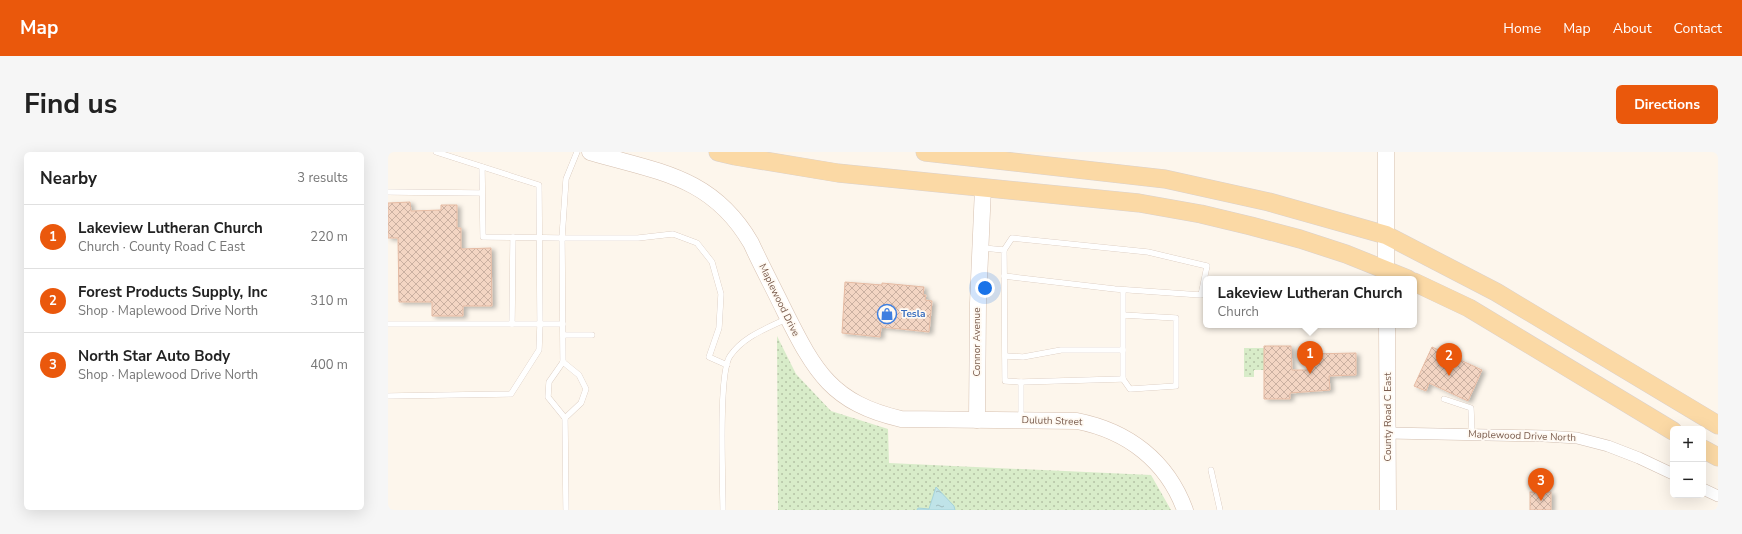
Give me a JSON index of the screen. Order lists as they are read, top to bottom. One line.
{"streets":{"main road":["Connor Avenue"],"street":["Maplewood Drive","County Road C East","Duluth Street","Maplewood Drive North"]},"crossings":[["Maplewood Drive","Connor Avenue"],["Maplewood Drive","Duluth Street"],["Connor Avenue","Duluth Street"],["County Road C East","Maplewood Drive North"]],"places":{"shop":["Tesla"]},"page":{"header":"Map","nav":["Home","Map","About","Contact"],"title":"Find us","buttons":"Directions","heading":["Nearby","3 results"],"list":[{"mark":"1","name":"Lakeview Lutheran Church","note":"Church · County Road C East","value":"220 m"},{"mark":"2","name":"Forest Products Supply, Inc","note":"Shop · Maplewood Drive North","value":"310 m"},{"mark":"3","name":"North Star Auto Body","note":"Shop · Maplewood Drive North","value":"400 m"}],"popup":["Lakeview Lutheran Church","Church"],"pins":["1","2","3"],"map_buttons":["+","−"]}}
